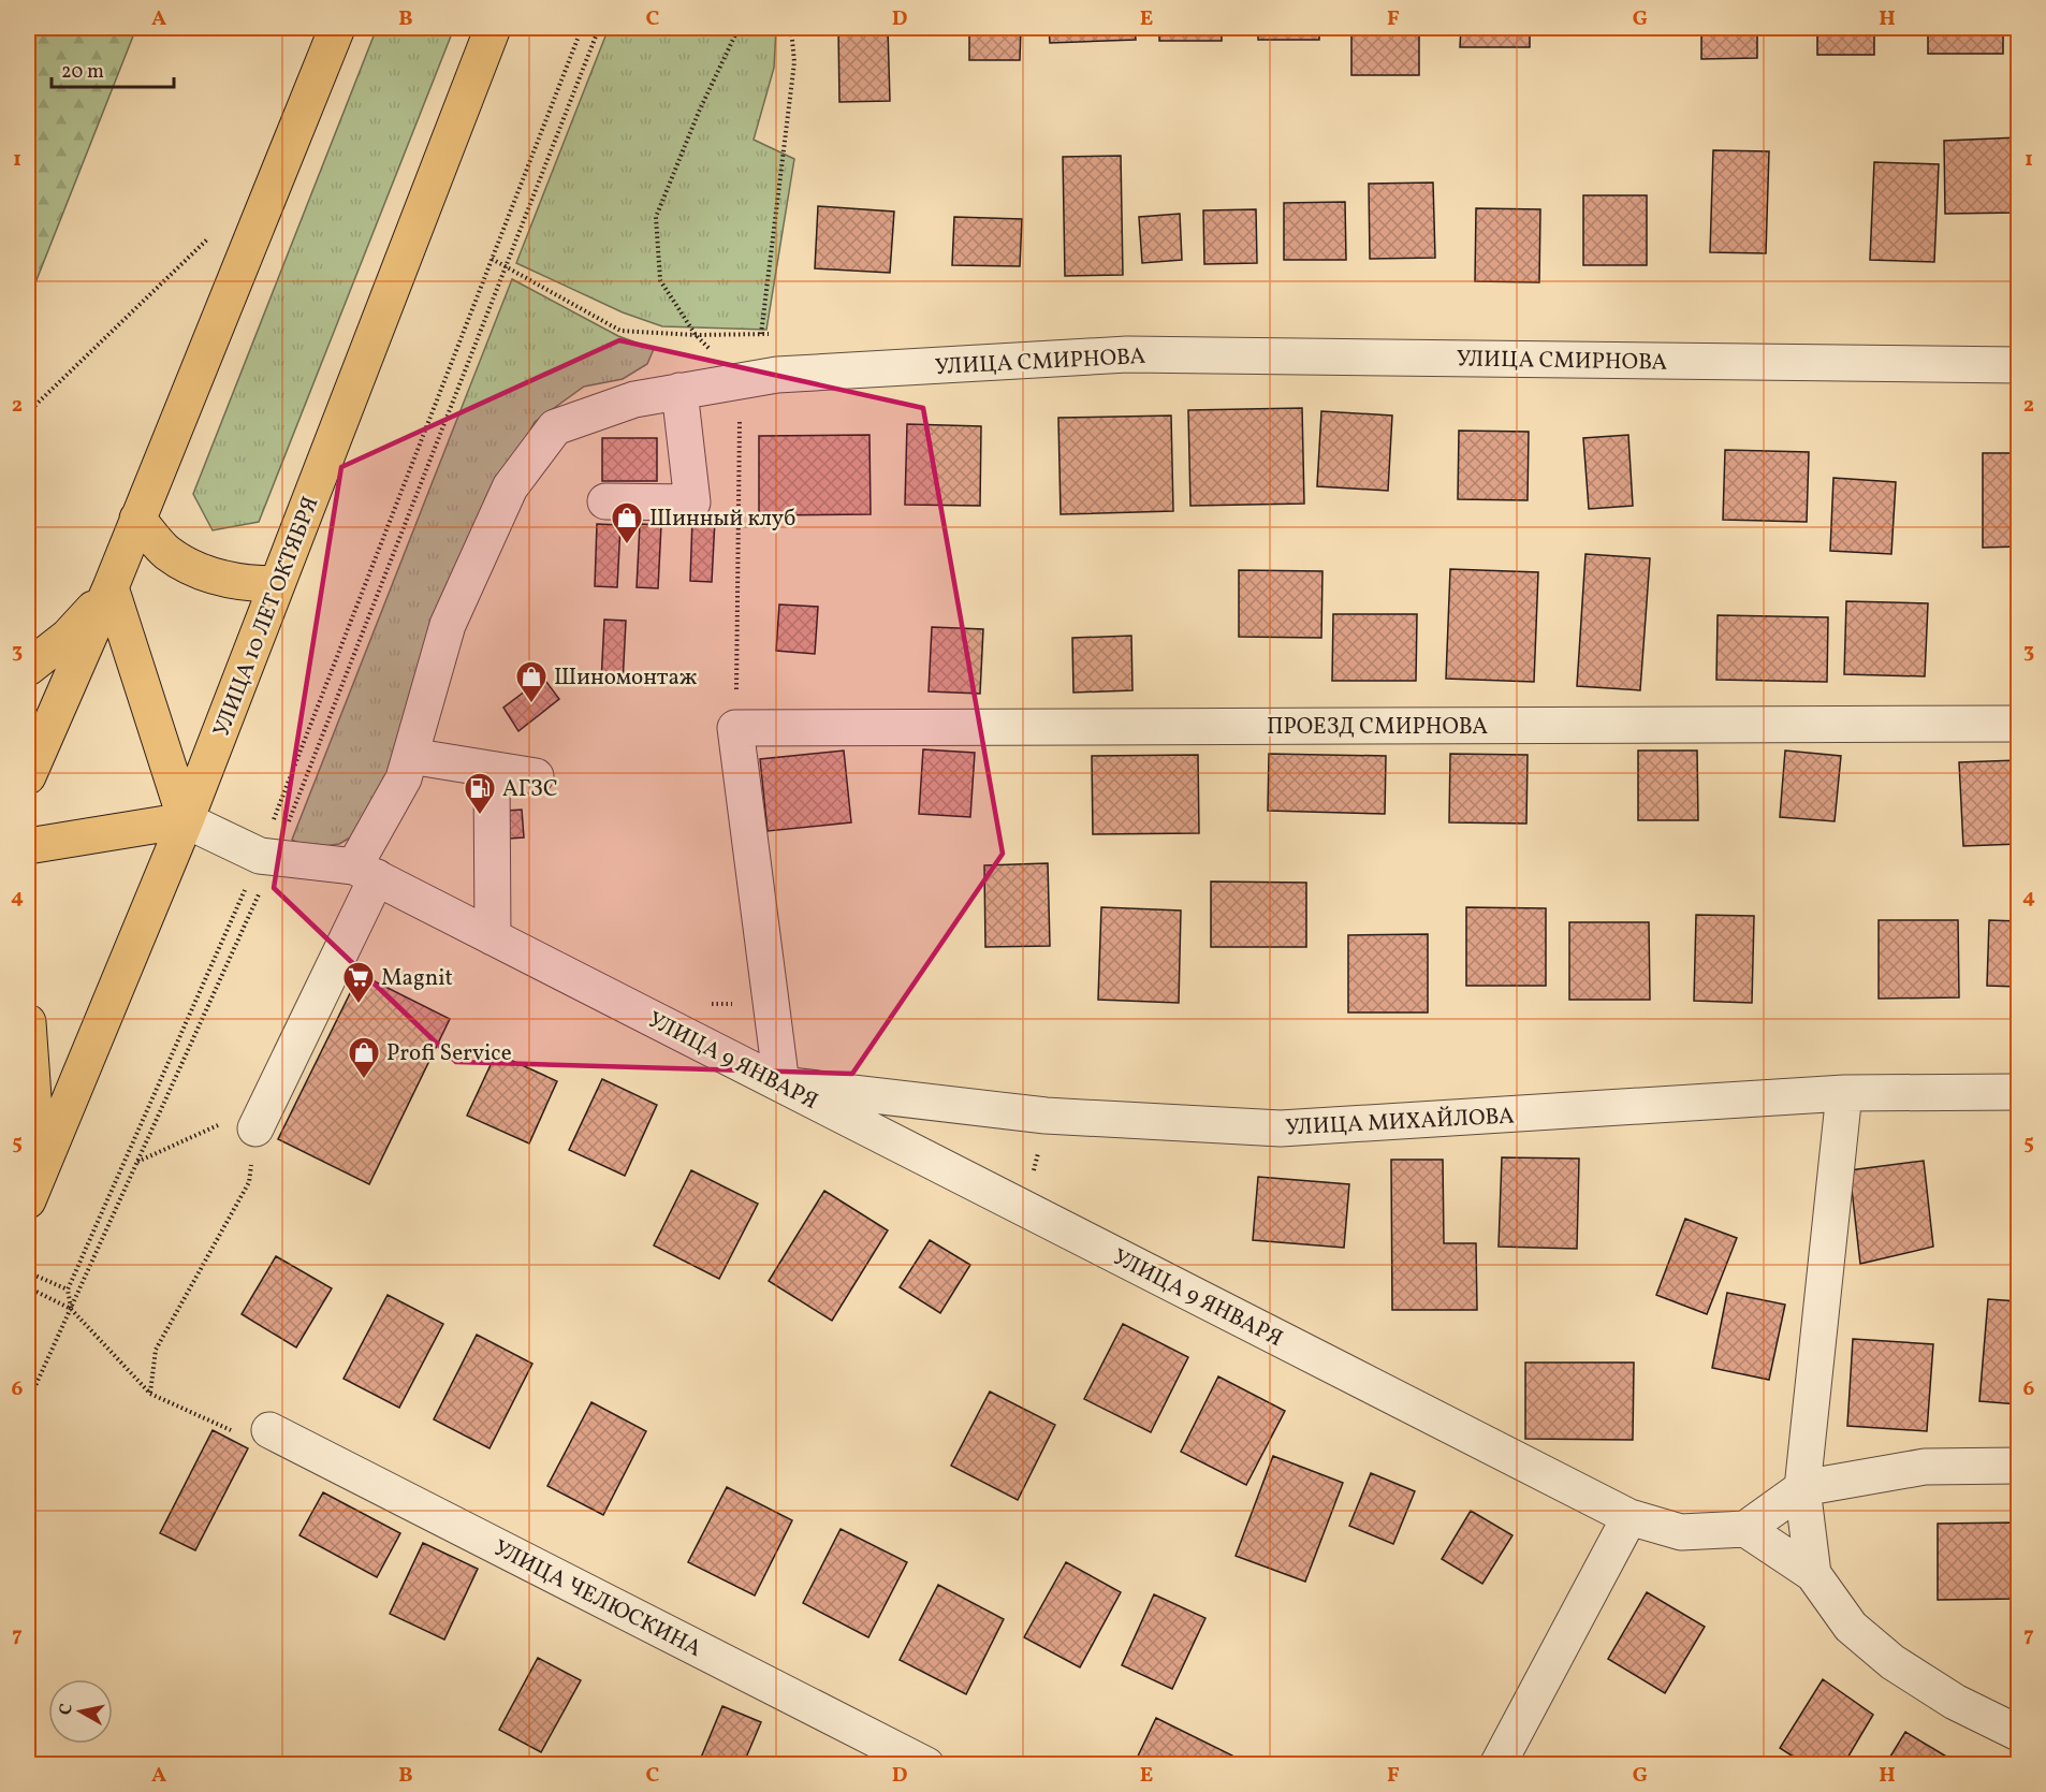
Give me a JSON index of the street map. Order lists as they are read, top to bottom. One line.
{"streets":{"main road":["УЛИЦА 10 ЛЕТ ОКТЯБРЯ"],"street":["УЛИЦА СМИРНОВА","ПРОЕЗД СМИРНОВА","УЛИЦА 9 ЯНВАРЯ","УЛИЦА МИХАЙЛОВА","УЛИЦА ЧЕЛЮСКИНА"]},"crossings":[["УЛИЦА СМИРНОВА","УЛИЦА 9 ЯНВАРЯ"],["УЛИЦА 9 ЯНВАРЯ","УЛИЦА МИХАЙЛОВА"]],"places":{"shop":["Шинный клуб","Шиномонтаж","Profi Service"],"fuel station":["АГЗС"],"supermarket":["Magnit"]},"scale_bar":"20 m","north":"left","grid":{"columns":["A","B","C","D","E","F","G","H"],"rows":["1","2","3","4","5","6","7"]}}
